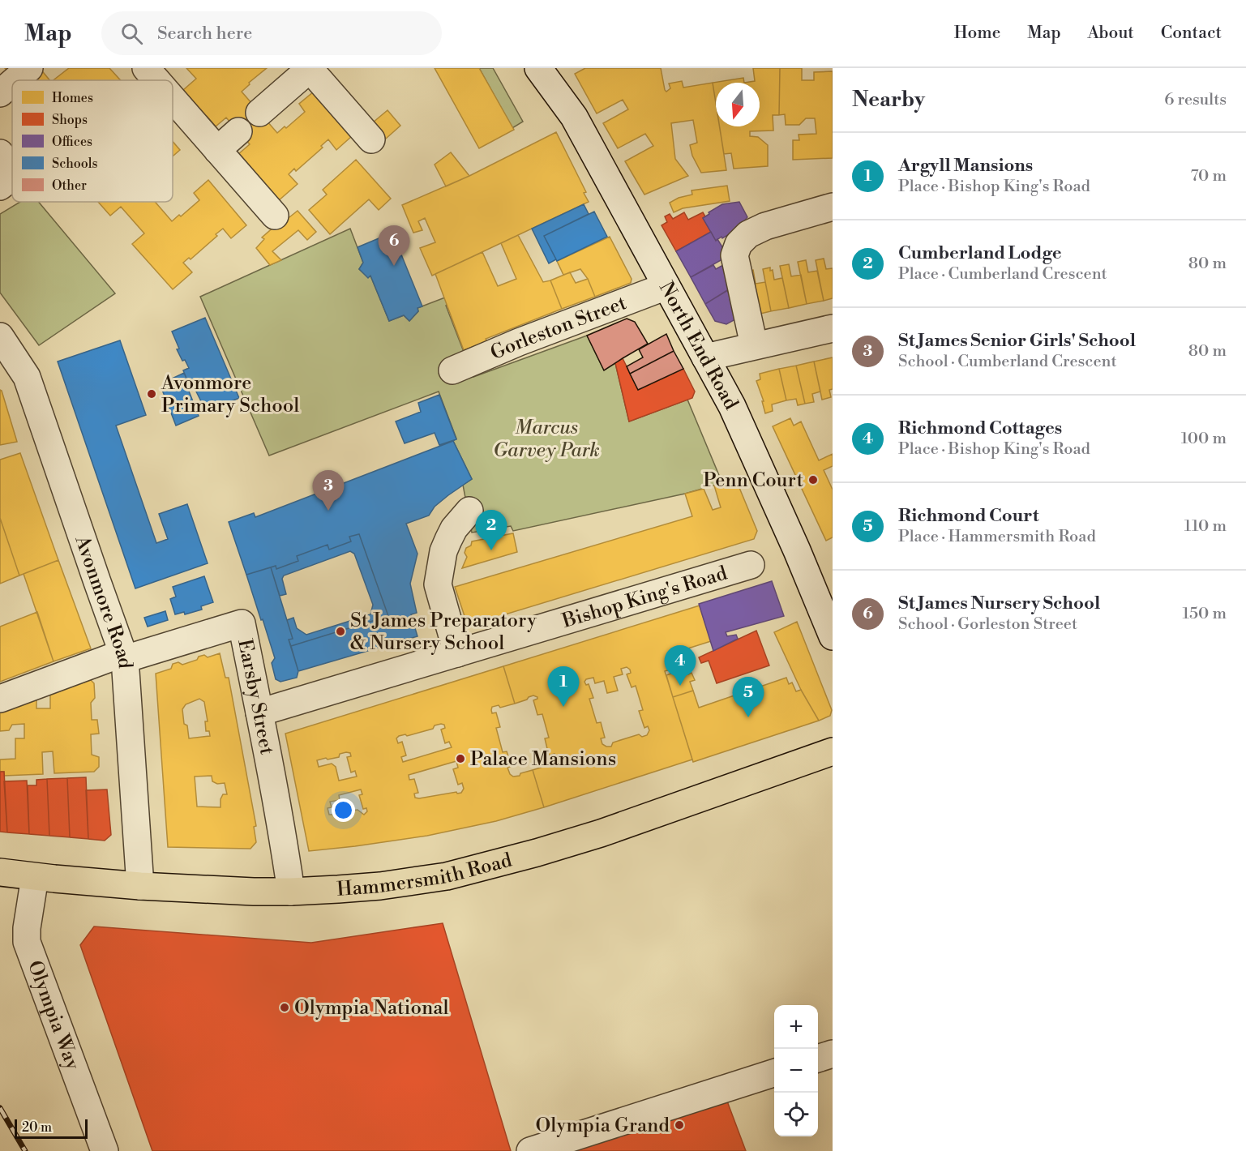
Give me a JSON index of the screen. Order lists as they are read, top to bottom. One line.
{"streets":{"main road":["Hammersmith Road"],"street":["Gorleston Street","North End Road","Bishop King's Road","Avonmore Road","Earsby Street","Olympia Way"]},"crossings":[["Gorleston Street","North End Road"],["Bishop King's Road","Earsby Street"],["Avonmore Road","Earsby Street"],["Avonmore Road","Hammersmith Road"],["Earsby Street","Hammersmith Road"],["Hammersmith Road","Olympia Way"]],"parks":["Marcus Garvey Park"],"places":["Avonmore Primary School","Penn Court","St James Preparatory & Nursery School","Palace Mansions","Olympia National","Olympia Grand"],"legend":["Homes","Shops","Offices","Schools","Other"],"scale_bar":"20 m","north":"bottom","page":{"header":"Map","search":"Search here","nav":["Home","Map","About","Contact"],"heading":["Nearby","6 results"],"list":[{"mark":"1","name":"Argyll Mansions","note":"Place · Bishop King's Road","value":"70 m"},{"mark":"2","name":"Cumberland Lodge","note":"Place · Cumberland Crescent","value":"80 m"},{"mark":"3","name":"St James Senior Girls' School","note":"School · Cumberland Crescent","value":"80 m"},{"mark":"4","name":"Richmond Cottages","note":"Place · Bishop King's Road","value":"100 m"},{"mark":"5","name":"Richmond Court","note":"Place · Hammersmith Road","value":"110 m"},{"mark":"6","name":"St James Nursery School","note":"School · Gorleston Street","value":"150 m"}],"pins":["6","3","2","4","1","5"],"map_buttons":["+","−"],"scale":"20 m"}}
